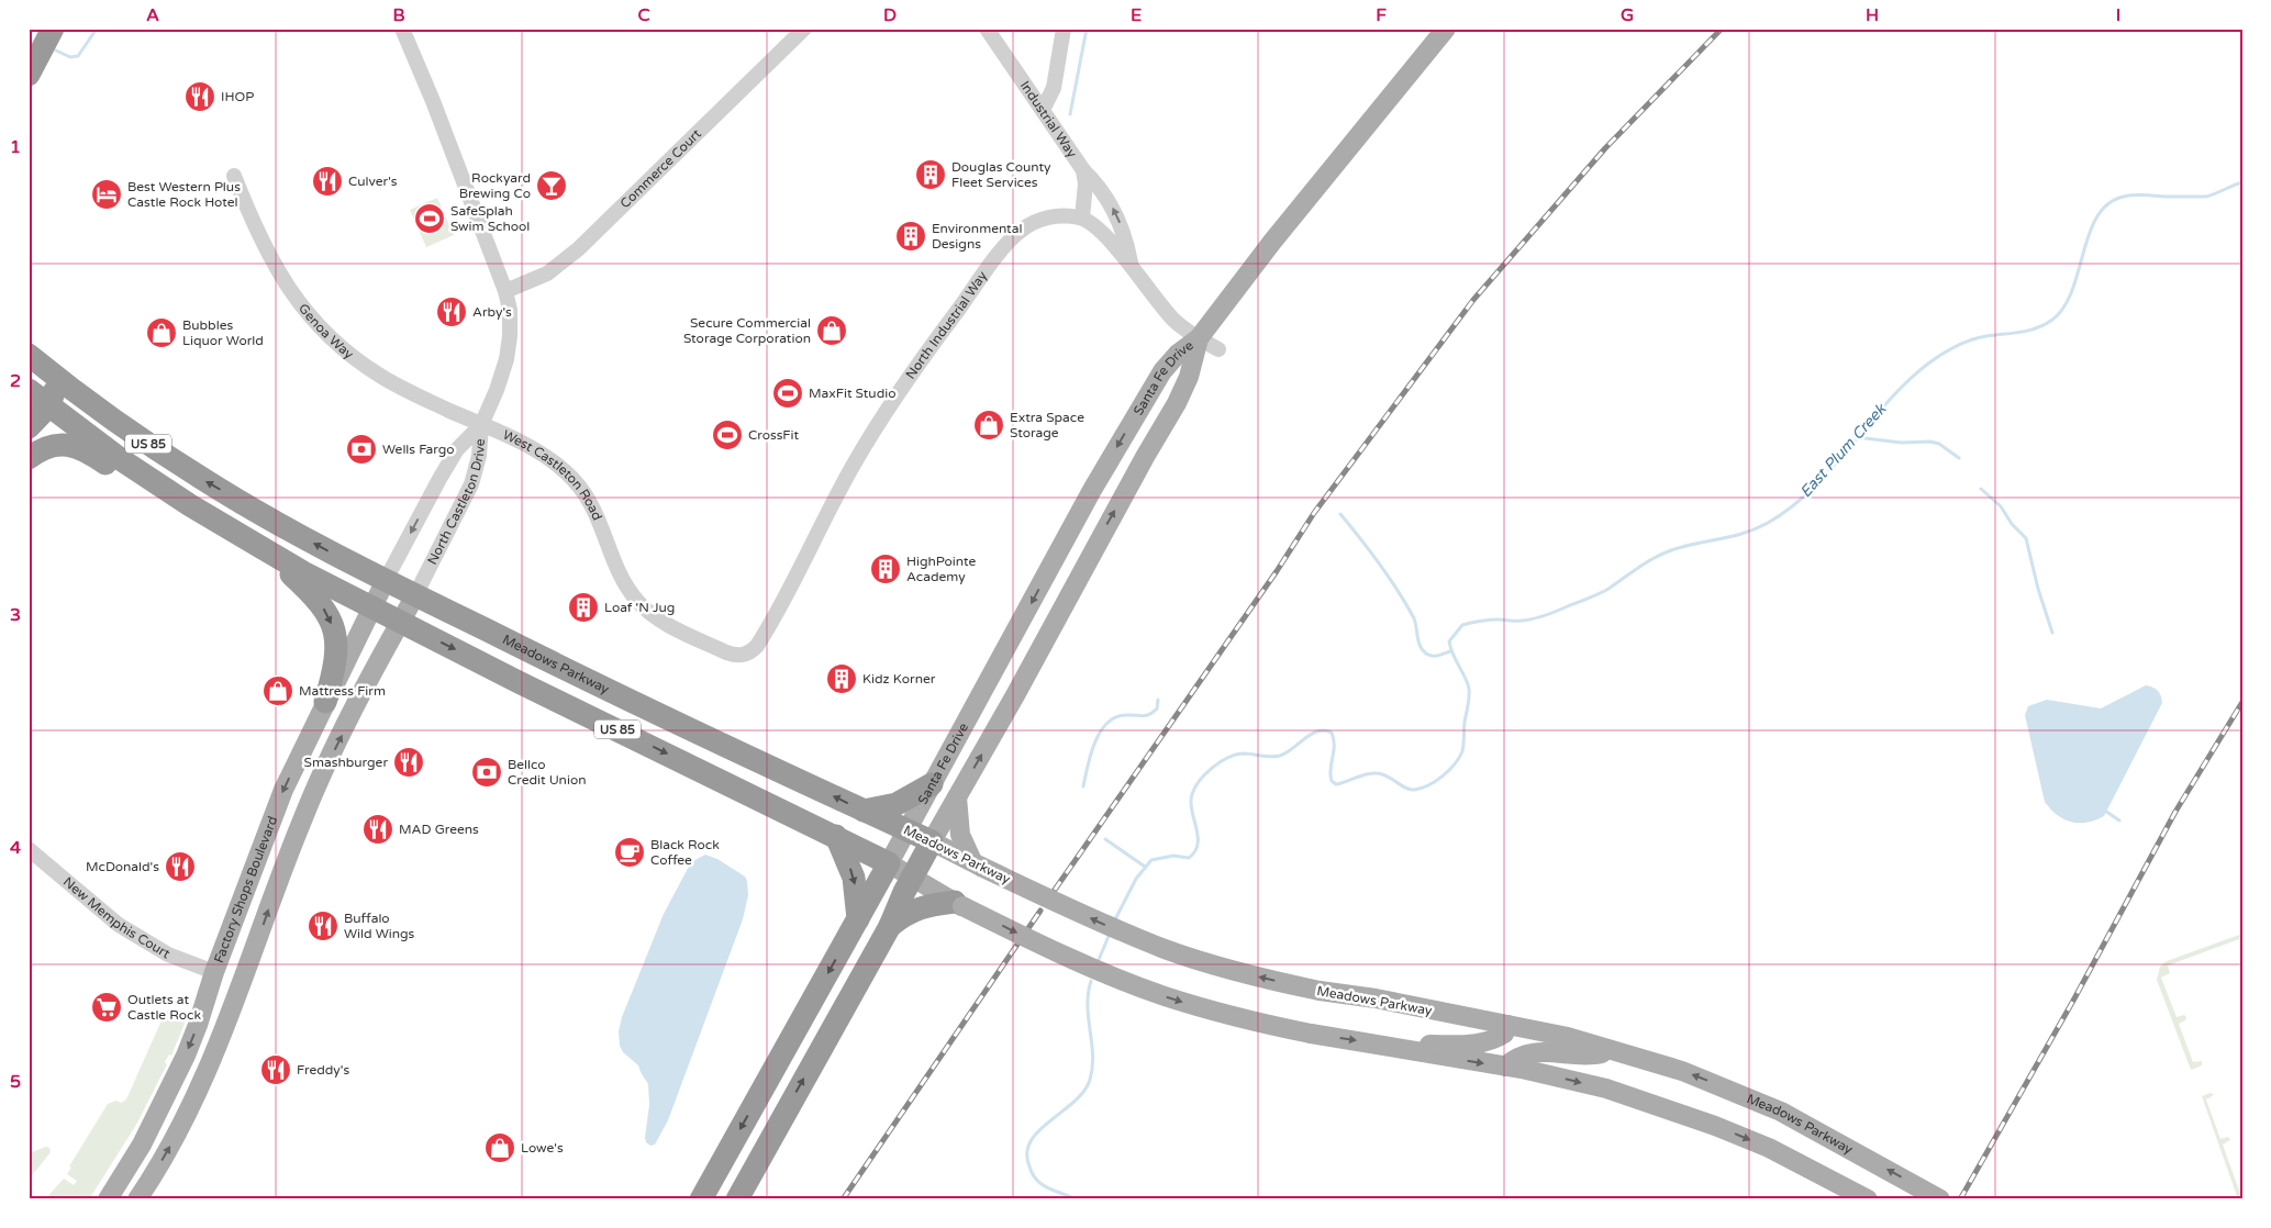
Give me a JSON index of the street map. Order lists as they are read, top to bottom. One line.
{"streets":{"highway":["Santa Fe Drive","US 85","Meadows Parkway"],"main road":["North Castleton Drive","Factory Shops Boulevard"],"street":["Industrial Way","Commerce Court","North Industrial Way","Genoa Way","West Castleton Road","New Memphis Court"]},"crossings":[["Industrial Way","North Industrial Way"],["North Industrial Way","West Castleton Road"],["Genoa Way","West Castleton Road"],["Genoa Way","North Castleton Drive"],["Santa Fe Drive","Meadows Parkway"],["US 85","North Castleton Drive"],["US 85","Factory Shops Boulevard"],["West Castleton Road","North Castleton Drive"],["North Castleton Drive","Meadows Parkway"],["North Castleton Drive","Factory Shops Boulevard"],["Meadows Parkway","Factory Shops Boulevard"],["Factory Shops Boulevard","New Memphis Court"]],"water":["East Plum Creek"],"places":{"restaurant":["IHOP","Culver's","Arby's","Smashburger","MAD Greens","McDonald's","Buffalo Wild Wings","Freddy's"],"building":["Douglas County Fleet Services","Environmental Designs","HighPointe Academy","Loaf 'N Jug","Kidz Korner"],"bar":["Rockyard Brewing Co"],"hotel":["Best Western Plus Castle Rock Hotel"],"sports":["SafeSplah Swim School","MaxFit Studio","CrossFit"],"shop":["Secure Commercial Storage Corporation","Bubbles Liquor World","Extra Space Storage","Mattress Firm","Lowe's"],"bank":["Wells Fargo","Bellco Credit Union"],"cafe":["Black Rock Coffee"],"supermarket":["Outlets at Castle Rock"]},"grid":{"columns":["A","B","C","D","E","F","G","H","I"],"rows":["1","2","3","4","5"]}}
